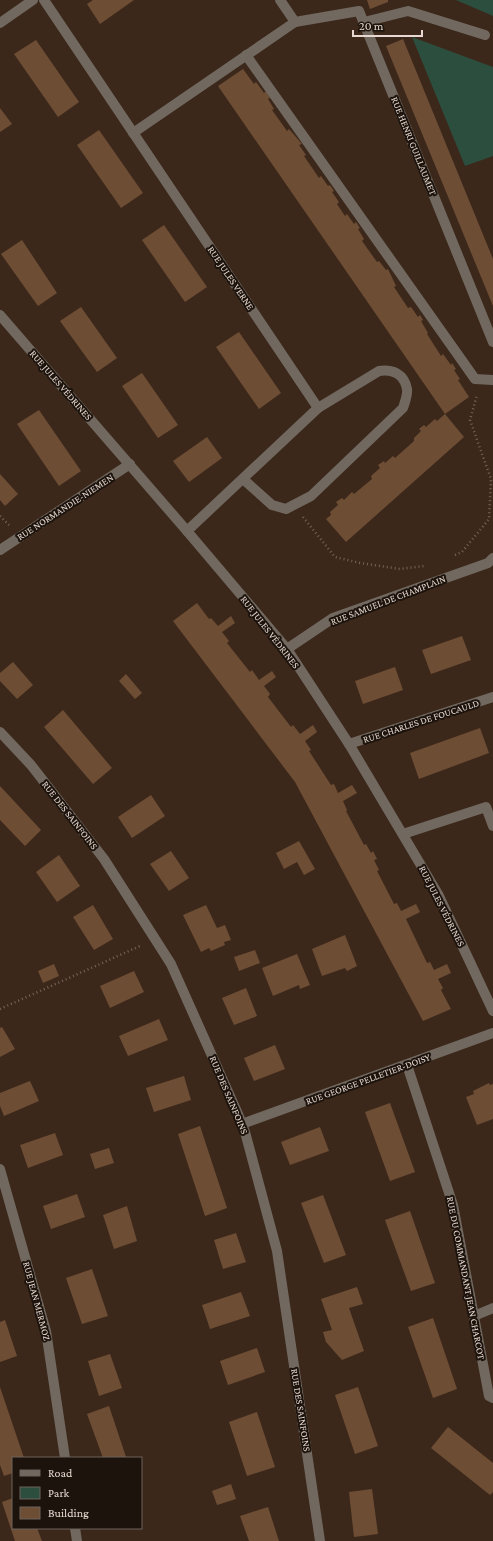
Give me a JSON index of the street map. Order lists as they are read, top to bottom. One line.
{"streets":{"street":["RUE HENRI GUILLAUMET","RUE JULES VERNE","RUE JULES VÉDRINES","RUE NORMANDIE-NIEMEN","RUE SAMUEL DE CHAMPLAIN","RUE CHARLES DE FOUCAULD","RUE DES SAINFOINS","RUE GEORGE PELLETIER-DOISY","RUE DU COMMANDANT JEAN CHARCOT","RUE JEAN MERMOZ"]},"crossings":[["RUE JULES VÉDRINES","RUE NORMANDIE-NIEMEN"],["RUE JULES VÉDRINES","RUE SAMUEL DE CHAMPLAIN"],["RUE JULES VÉDRINES","RUE CHARLES DE FOUCAULD"],["RUE DES SAINFOINS","RUE GEORGE PELLETIER-DOISY"],["RUE GEORGE PELLETIER-DOISY","RUE DU COMMANDANT JEAN CHARCOT"]],"legend":["Road","Park","Building"],"scale_bar":"20 m"}
